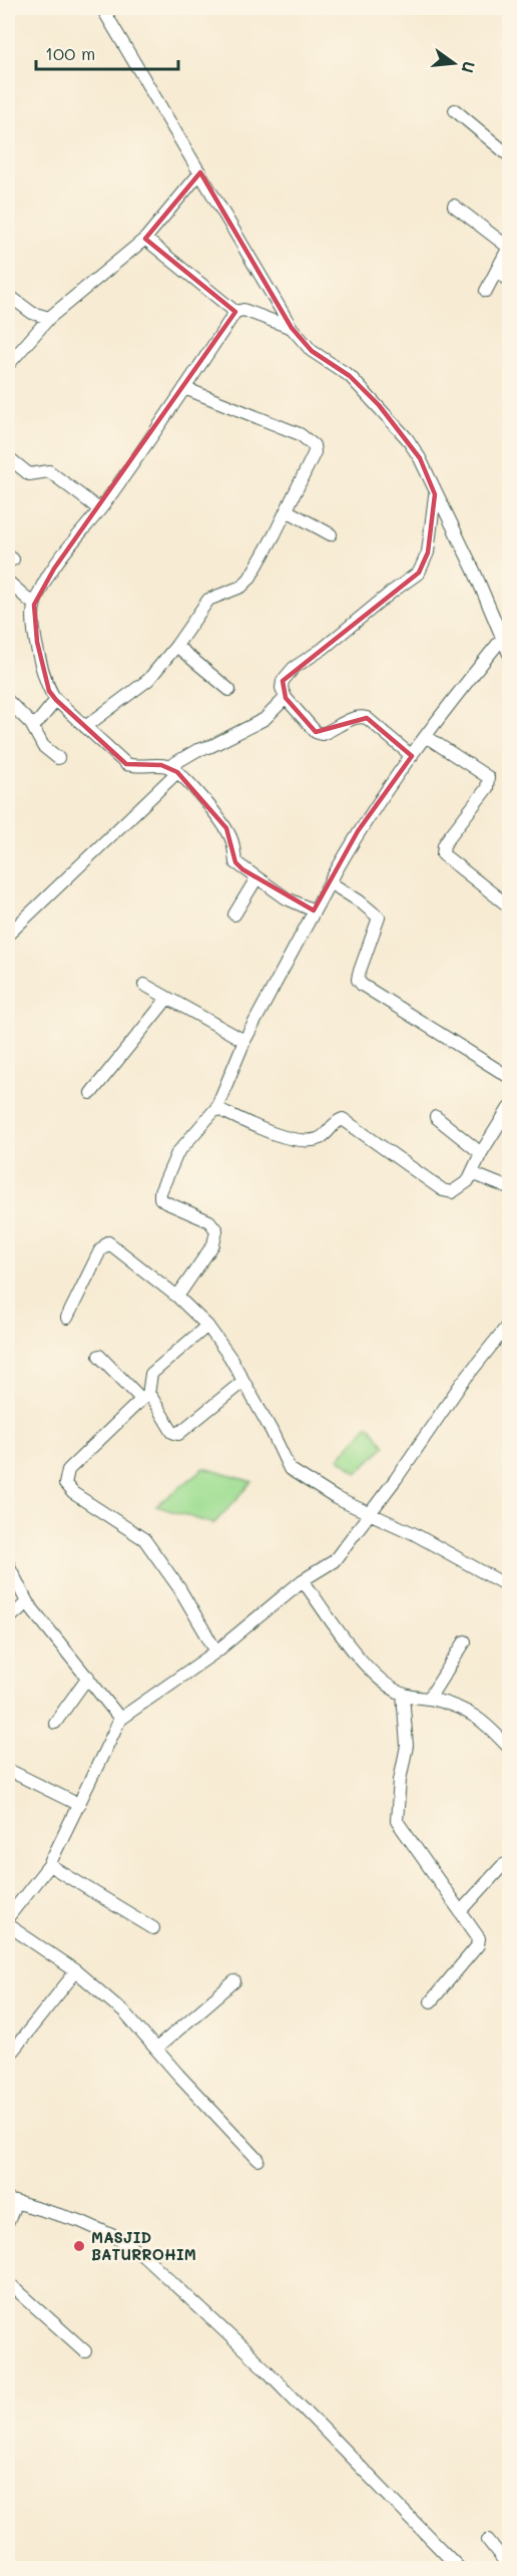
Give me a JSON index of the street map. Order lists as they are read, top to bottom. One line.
{"places":["MASJID BATURROHIM"],"scale_bar":"100 m","north":"right"}
